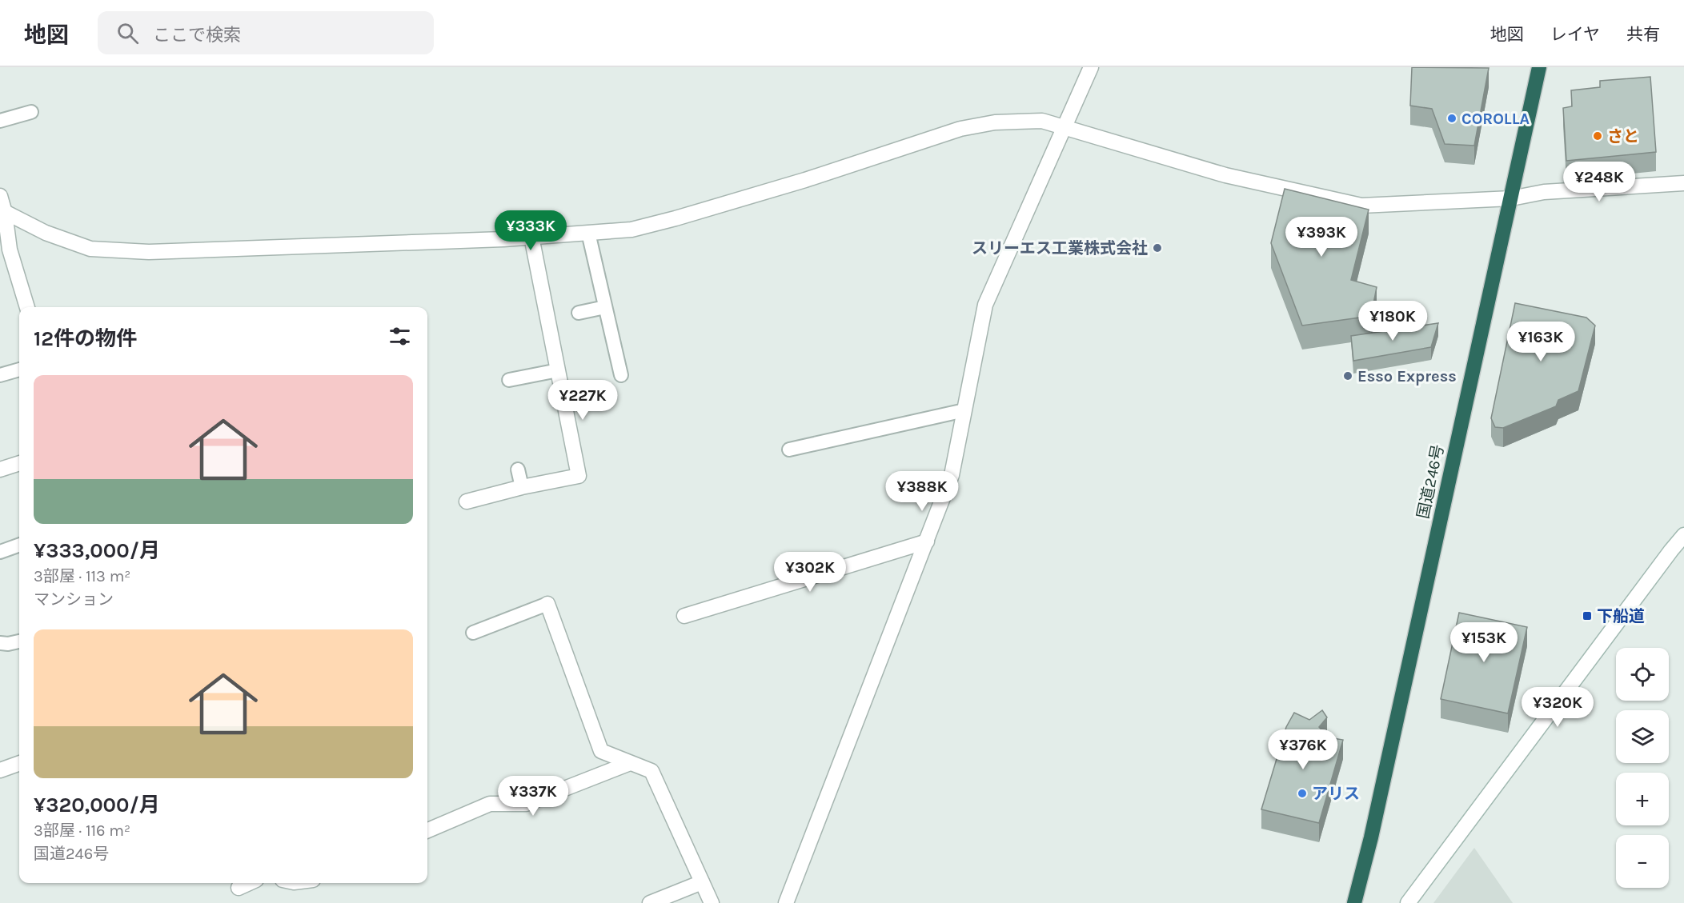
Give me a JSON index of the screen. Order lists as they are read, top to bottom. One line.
{"streets":{"highway":["国道246号"]},"places":{"other":["COROLLA","さと","スリーエス工業株式会社","Esso Express","アリス"],"transit":["下船道"]},"page":{"header":"地図","search":"ここで検索","nav":["地図","レイヤ","共有"],"price":["¥248K","¥333K","¥393K","¥180K","¥163K","¥227K","¥388K","¥302K","¥153K","¥320K","¥376K","¥337K"],"heading":"12件の物件","list":[{"name":"¥333,000/月","note":"3部屋 · 113 m² · マンション"},{"name":"¥320,000/月","note":"3部屋 · 116 m² · 国道246号"}],"map_buttons":["+","−"]}}
